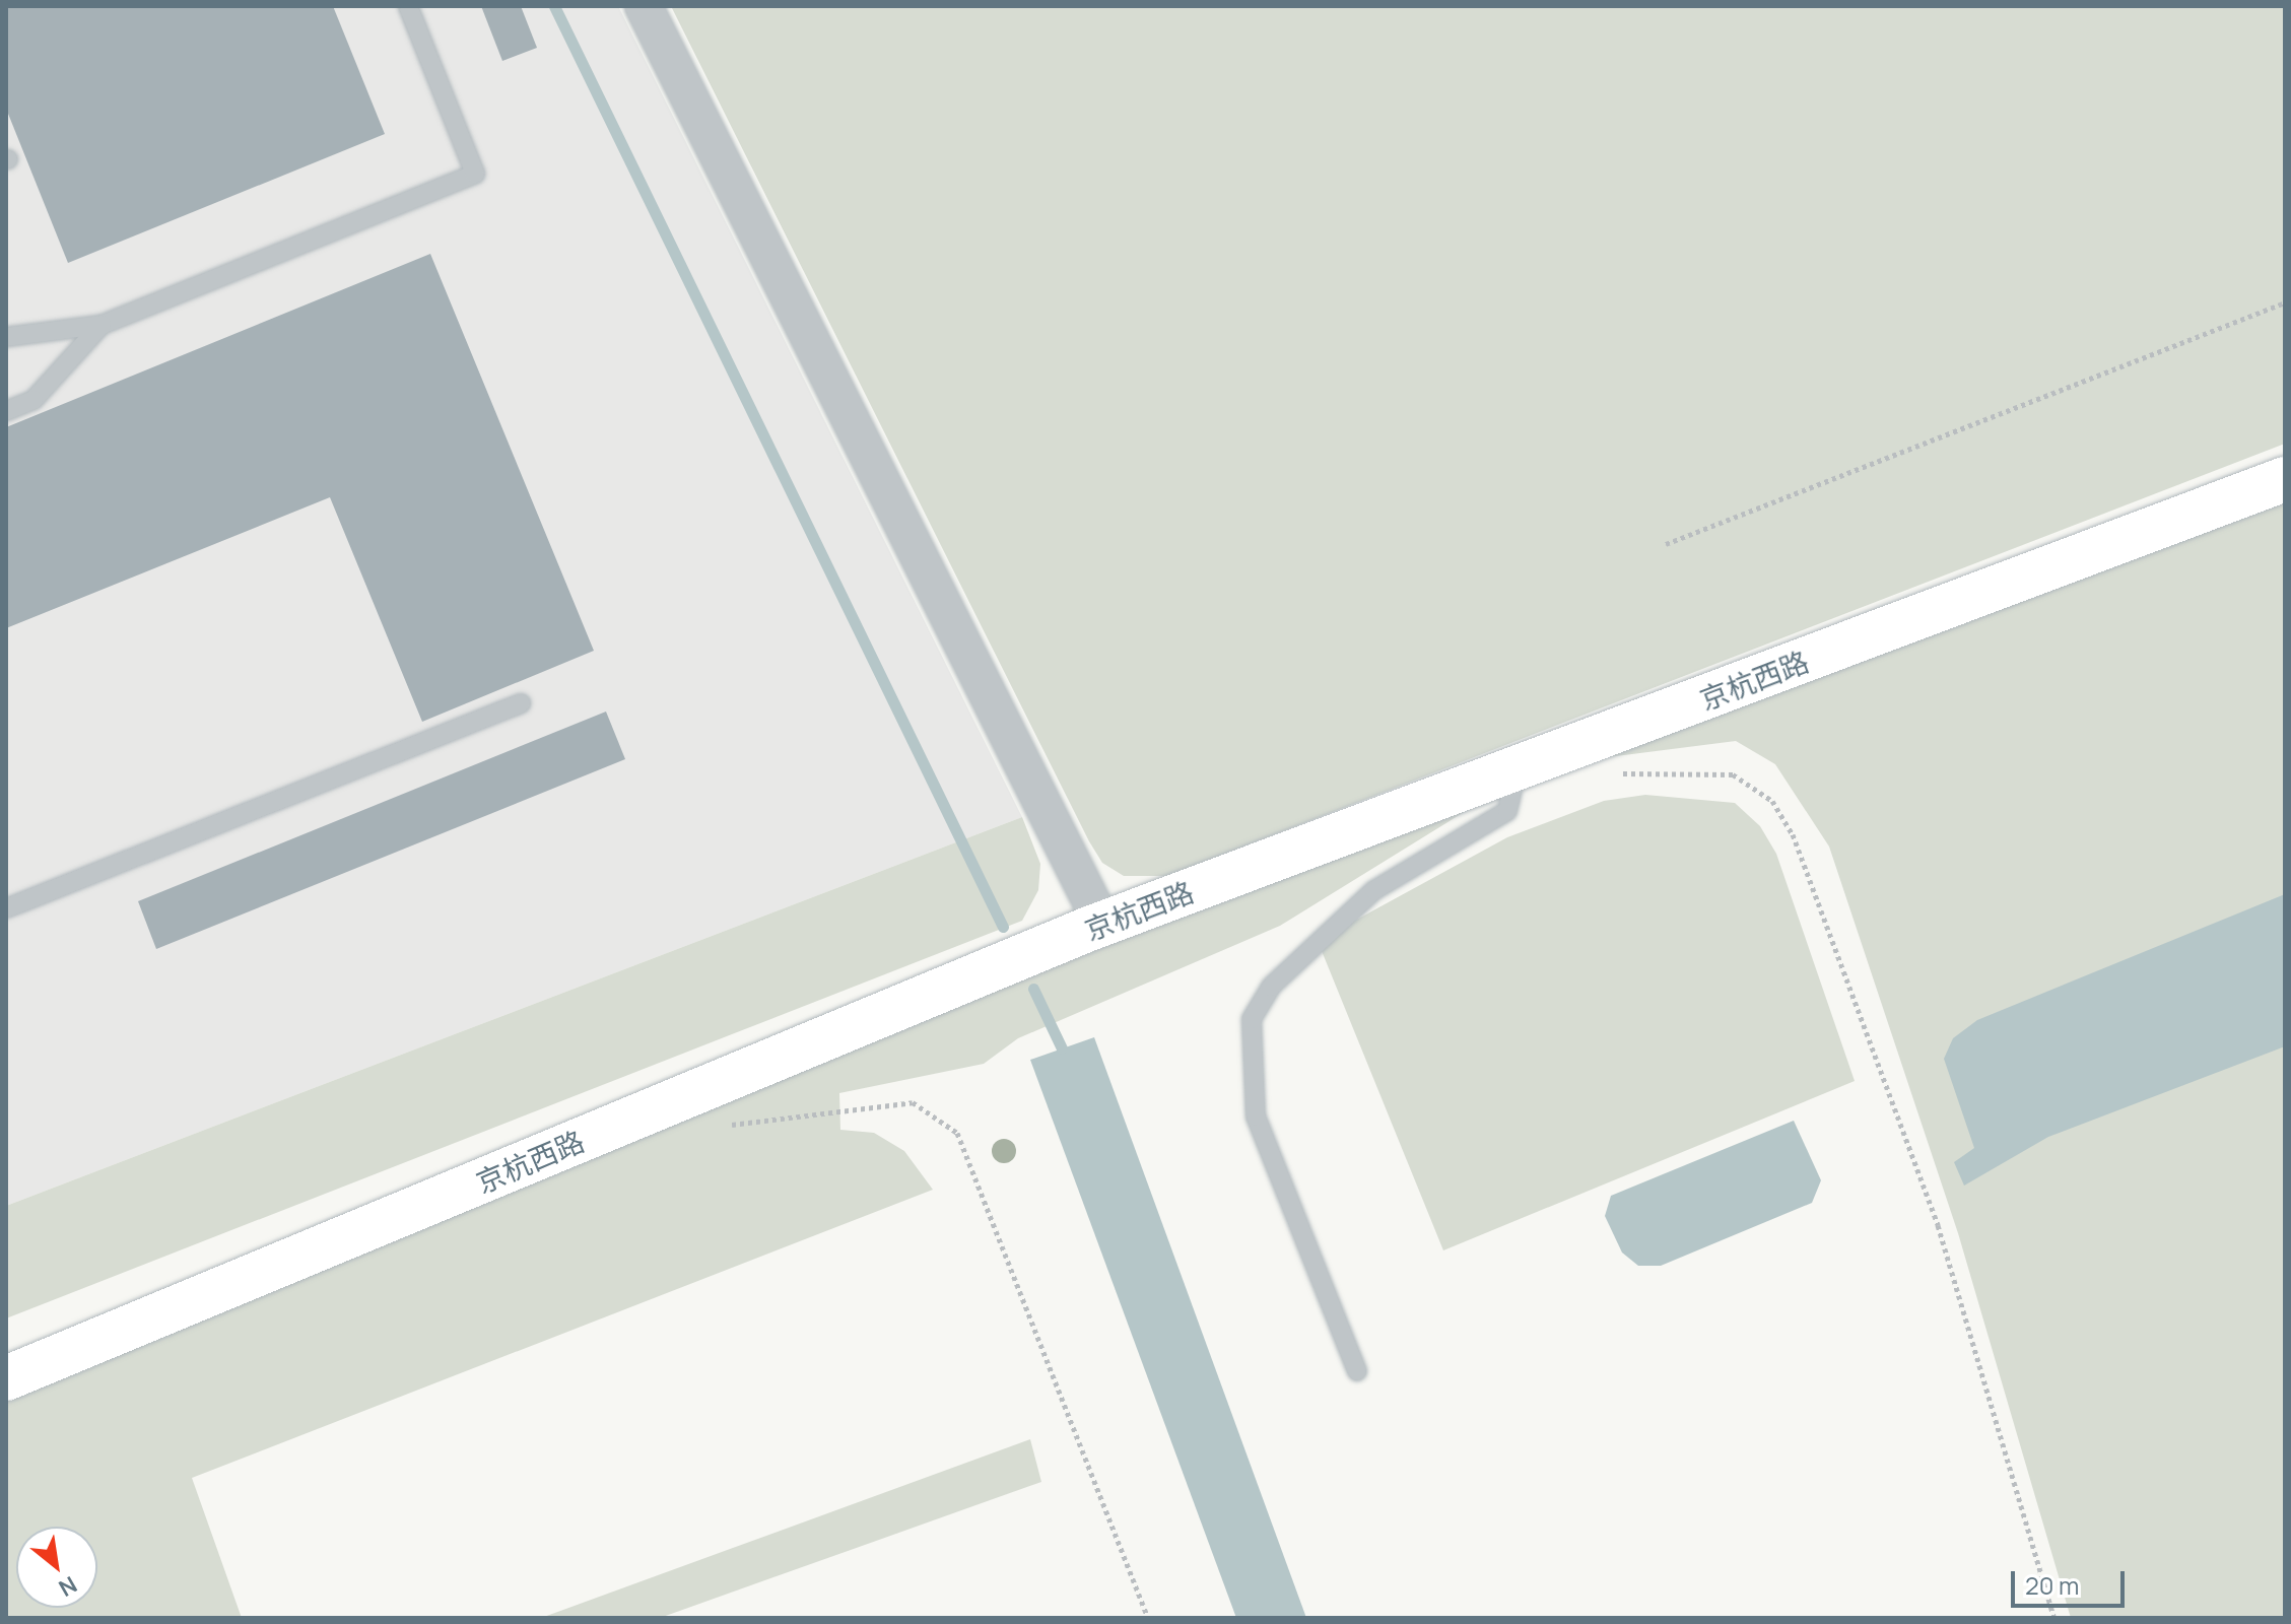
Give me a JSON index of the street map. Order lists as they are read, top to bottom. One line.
{"streets":{"main road":["京杭西路"]},"scale_bar":"20 m","north":"bottom right"}
